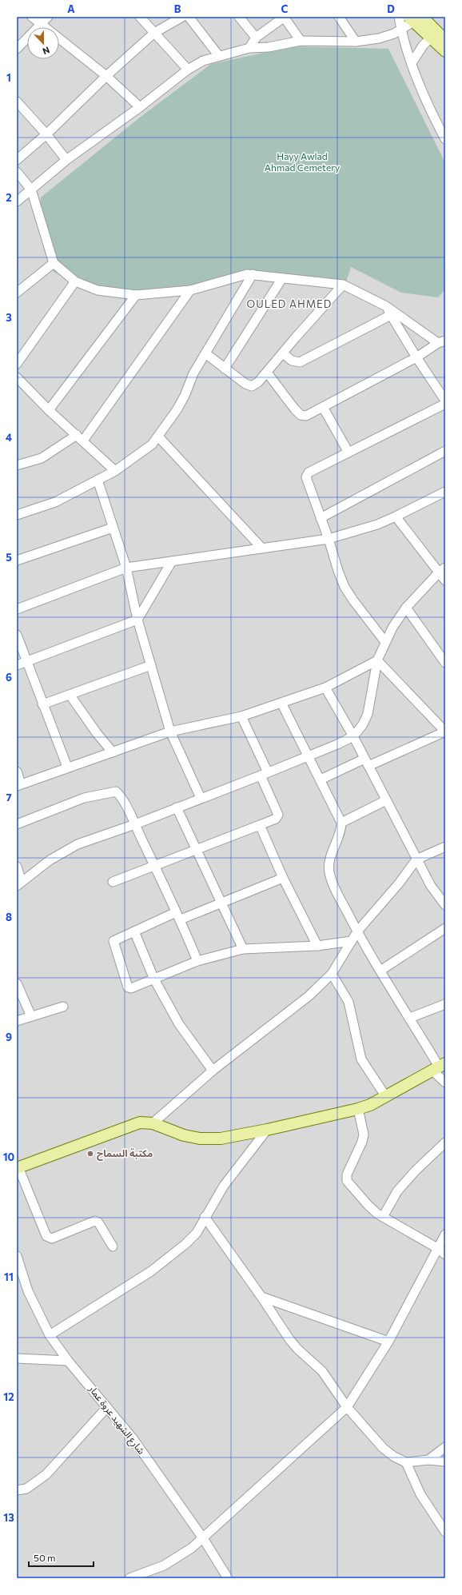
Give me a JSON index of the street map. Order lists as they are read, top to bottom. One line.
{"streets":{"street":["شارع الشهيد عروة عمار"]},"districts":["OULED AHMED"],"parks":["Hayy Awlad Ahmad Cemetery"],"places":["مكتبة السماح"],"scale_bar":"50 m","north":"bottom","grid":{"columns":["A","B","C","D"],"rows":["1","2","3","4","5","6","7","8","9","10","11","12","13"]}}
